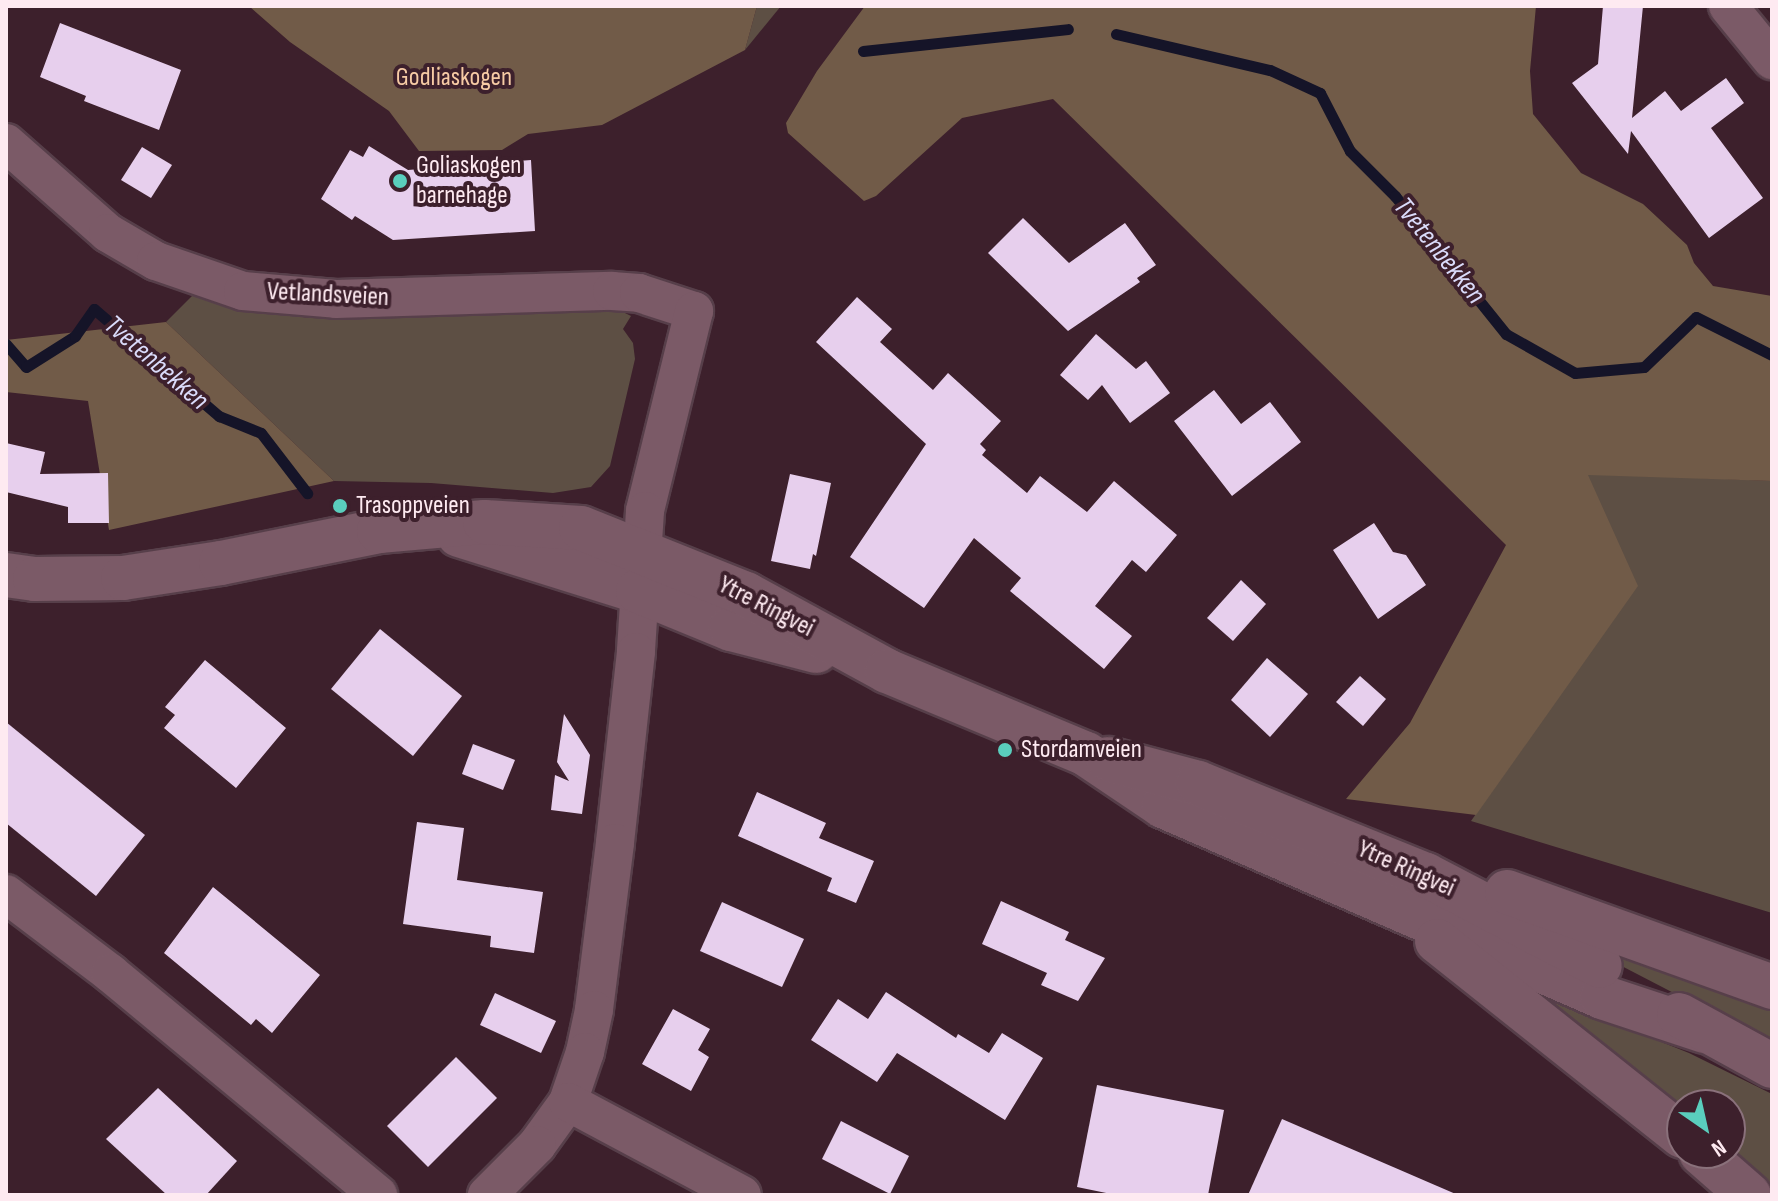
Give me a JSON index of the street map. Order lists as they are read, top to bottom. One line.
{"streets":{"main road":["Ytre Ringvei"],"street":["Vetlandsveien"]},"crossings":[["Vetlandsveien","Ytre Ringvei"]],"water":["Tvetenbekken"],"parks":["Godliaskogen"],"places":["Goliaskogen barnehage","Trasoppveien","Stordamveien"],"north":"bottom right"}
